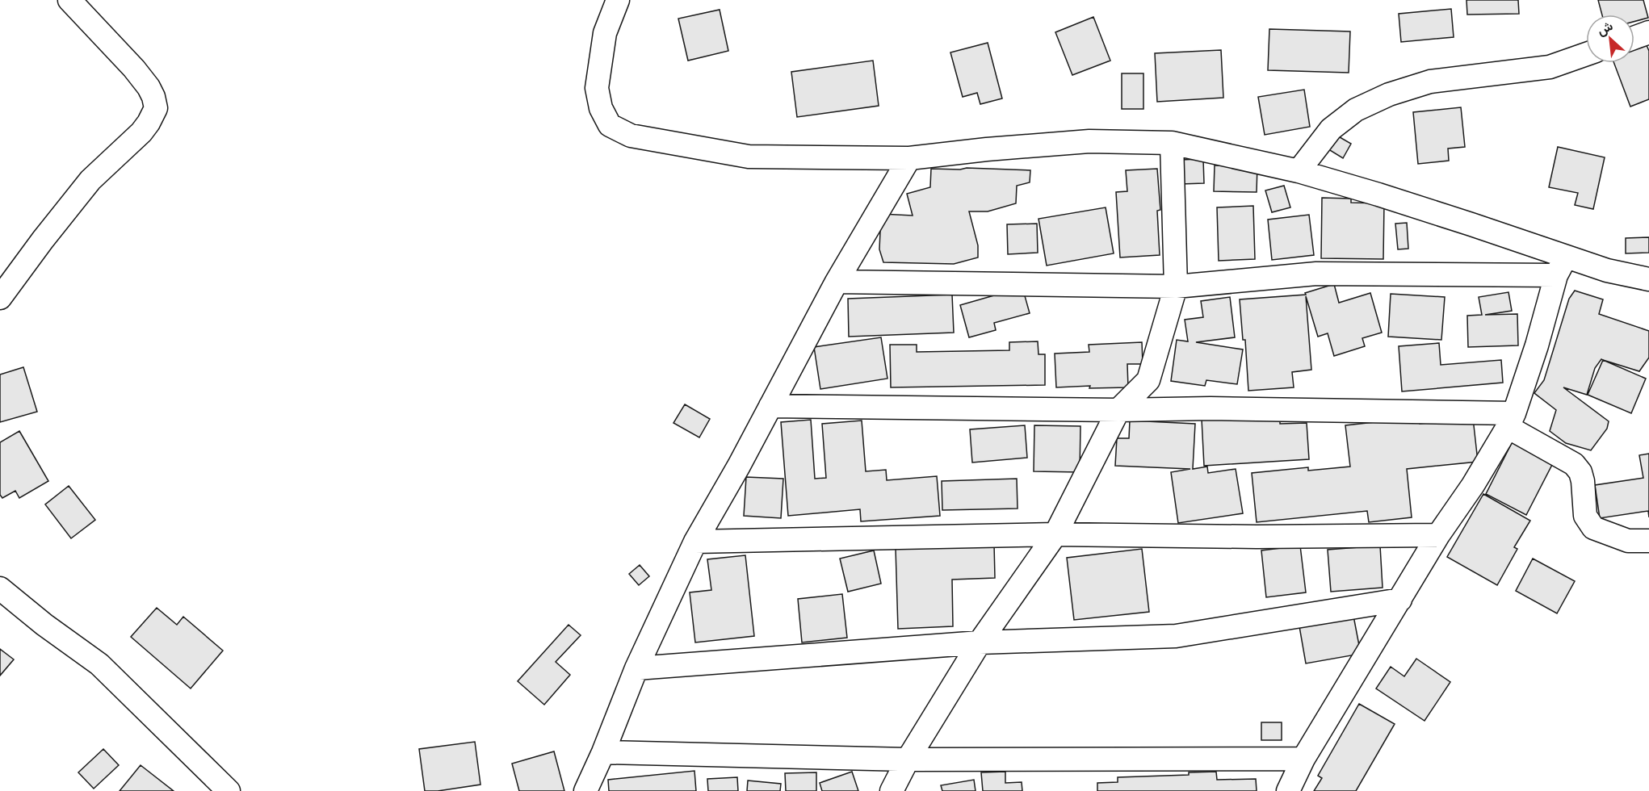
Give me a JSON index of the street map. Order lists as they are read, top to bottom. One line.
{"north":"top left"}
